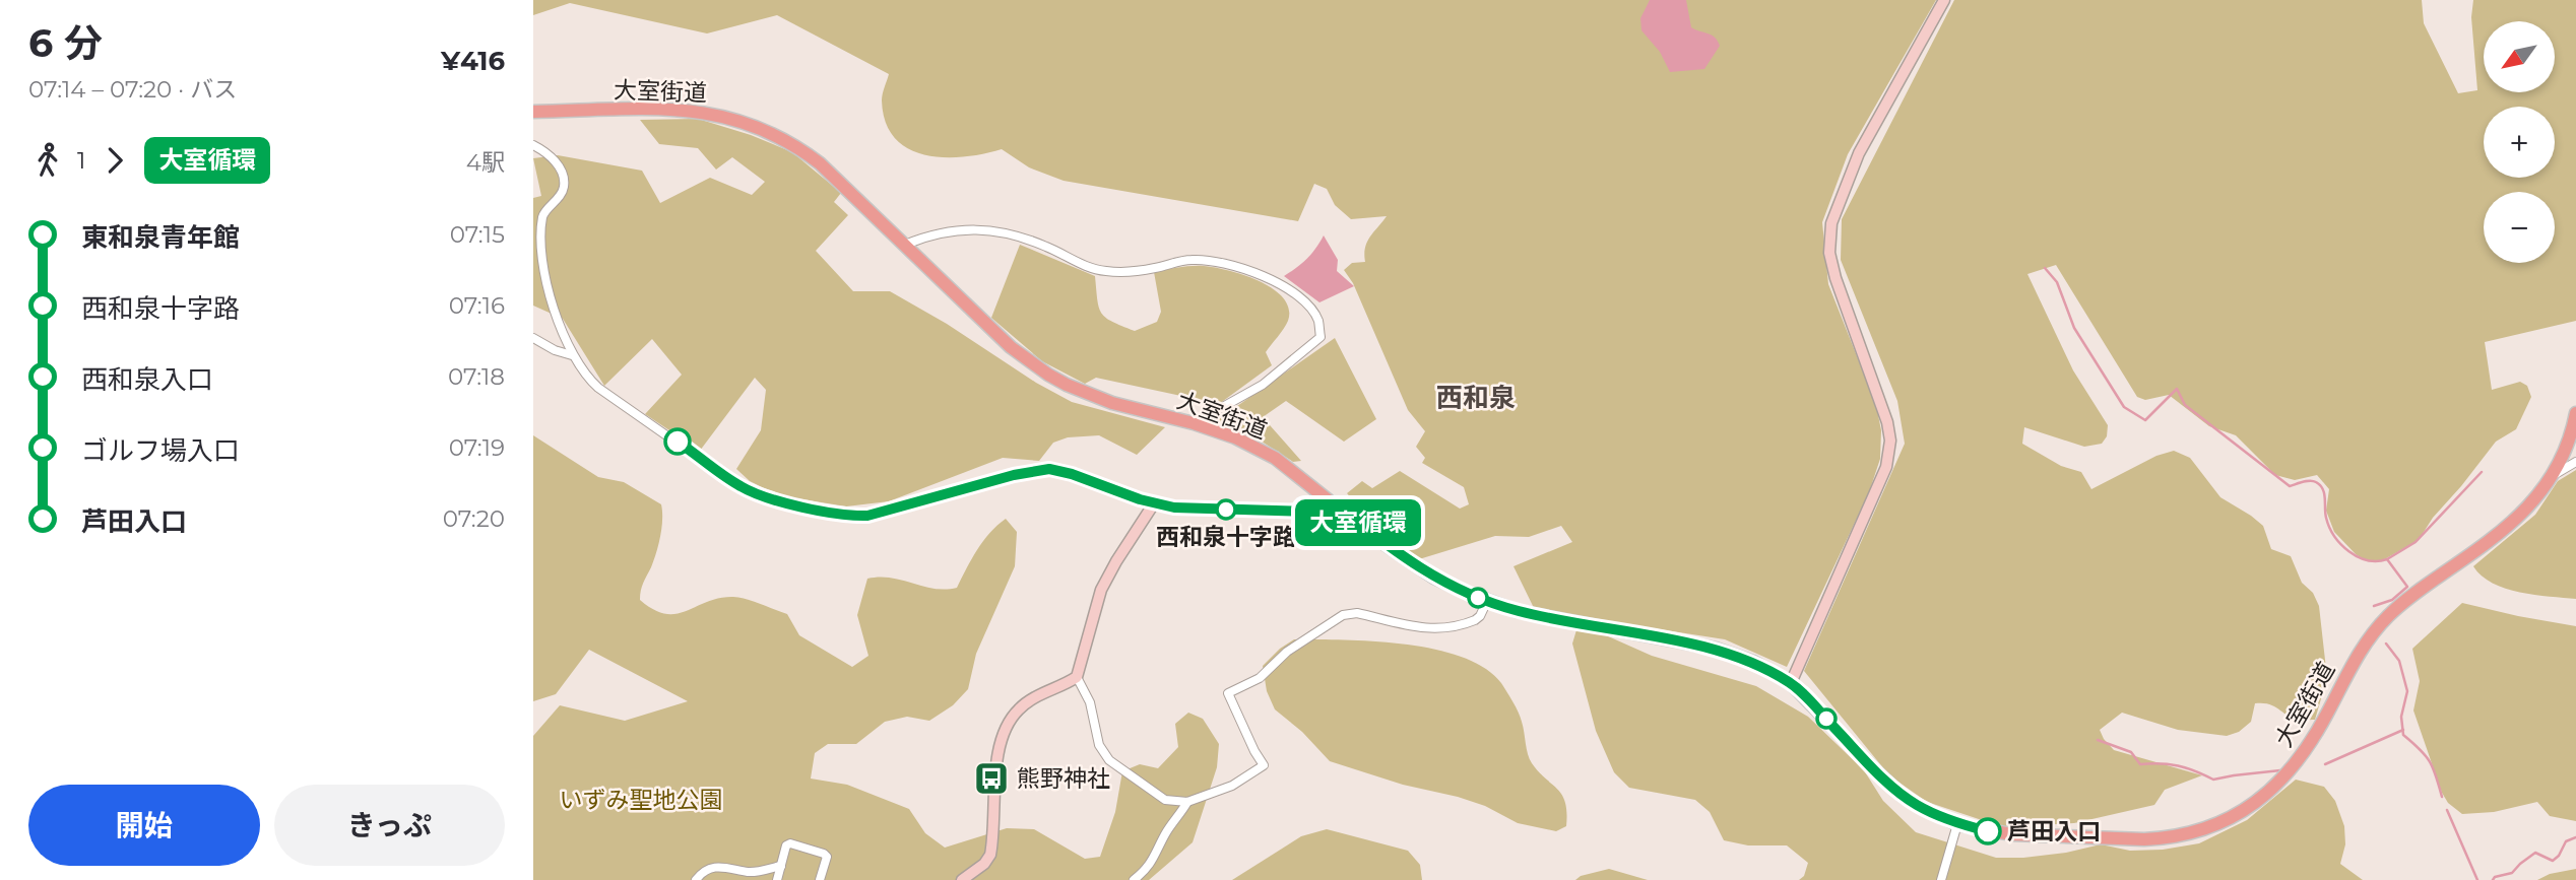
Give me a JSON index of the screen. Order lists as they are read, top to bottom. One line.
{"streets":{"main road":["大室街道"]},"districts":["西和泉"],"parks":["いずみ聖地公園"],"places":{"other":["西和泉十字路","芦田入口"],"bus stop":["熊野神社"]},"lines":["bus line 大室循環"],"north":"bottom left","page":{"heading":["6 分","07:14 – 07:20 · バス","¥416"],"on_map":"大室循環","map_buttons":["+","−"],"legs":["1","大室循環","4駅"],"list":[{"name":"東和泉青年館","value":"07:15"},{"name":"西和泉十字路","value":"07:16"},{"name":"西和泉入口","value":"07:18"},{"name":"ゴルフ場入口","value":"07:19"},{"name":"芦田入口","value":"07:20"}],"buttons":["開始","きっぷ"]}}
